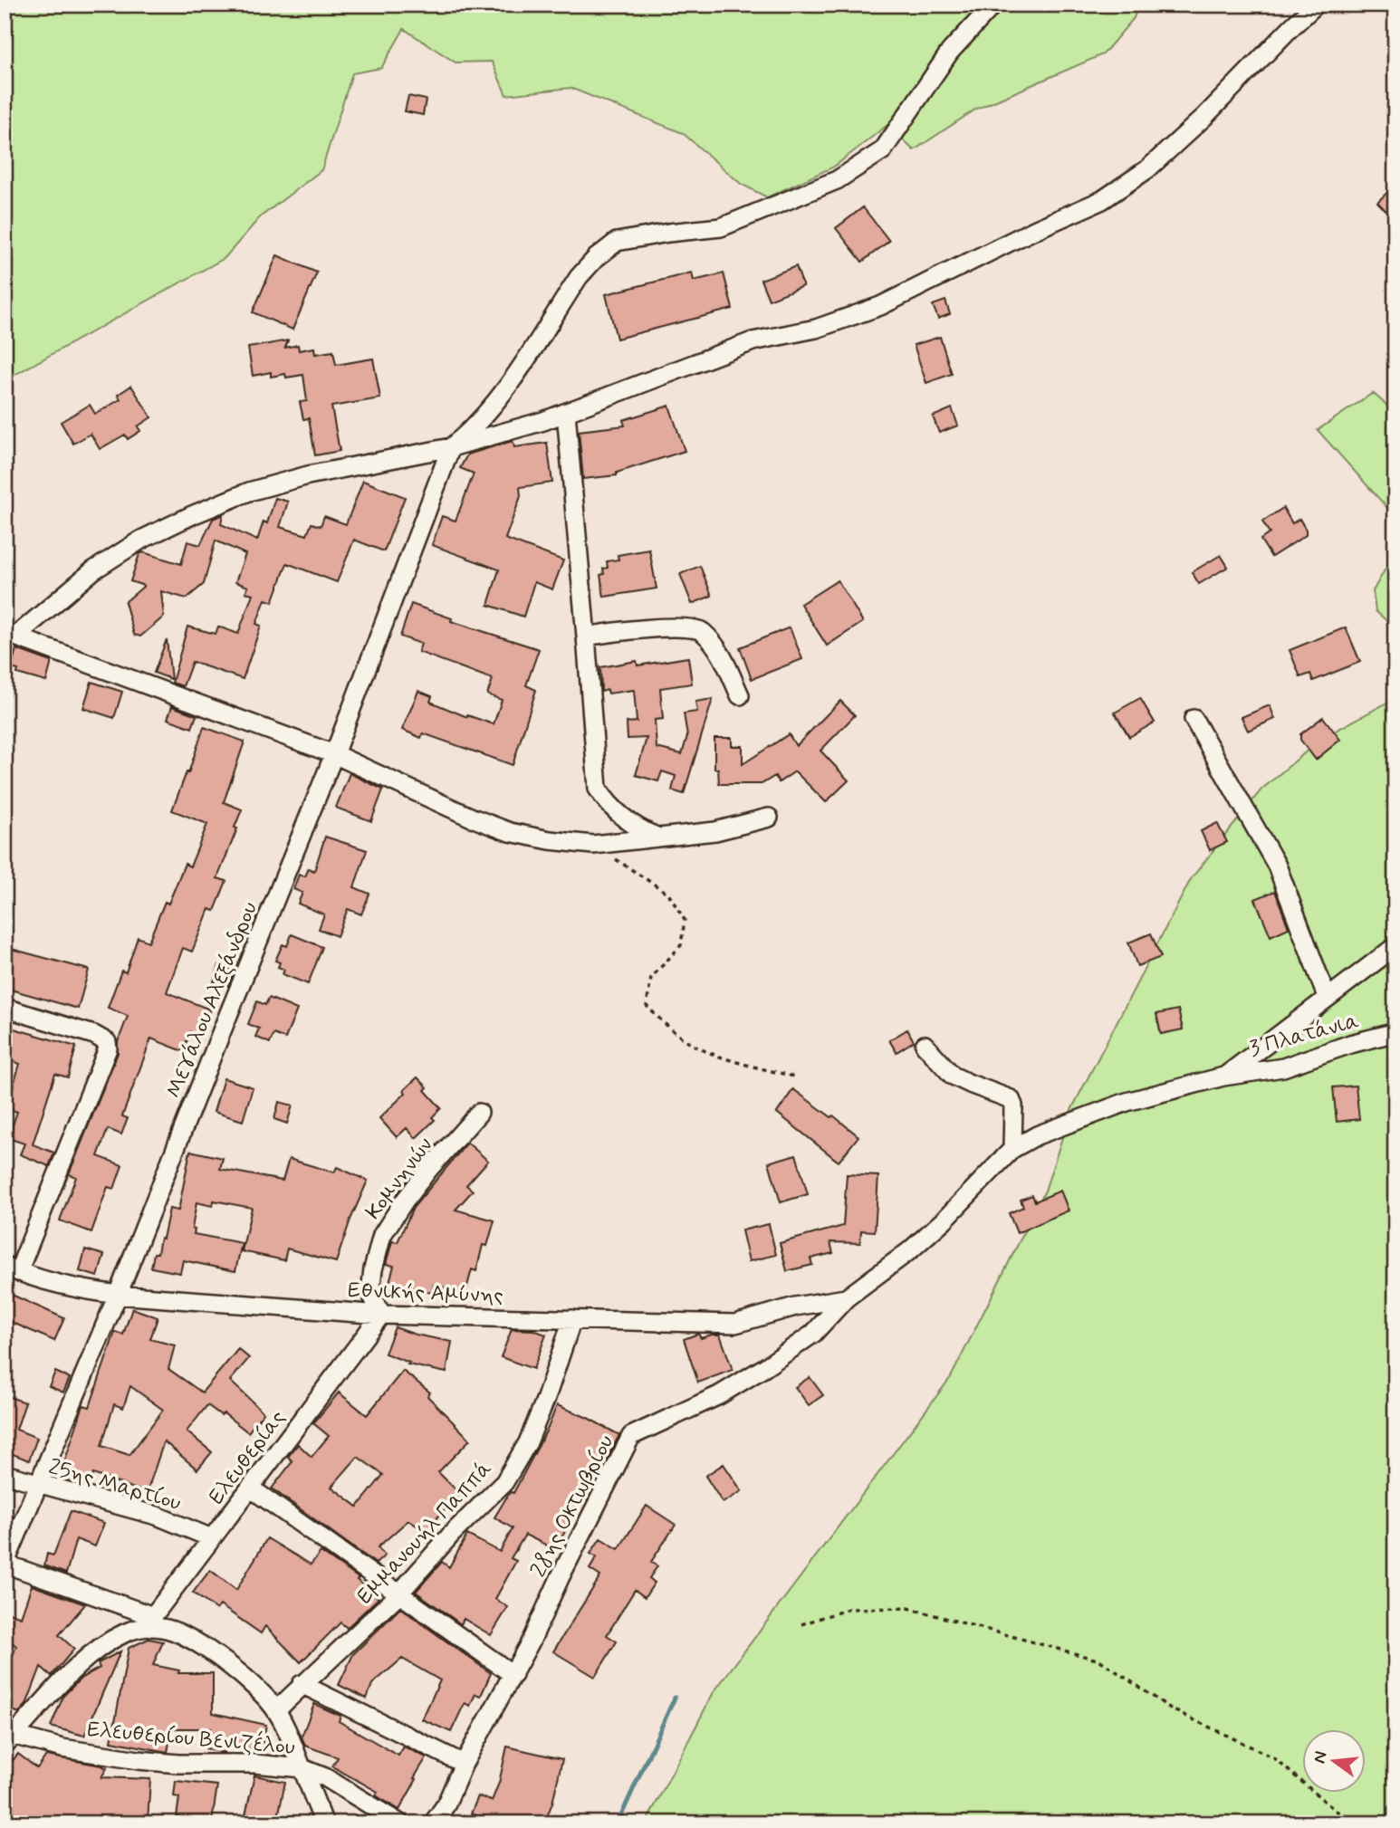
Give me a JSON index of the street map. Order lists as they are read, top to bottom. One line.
{"streets":{"street":["Μεγάλου Αλεξάνδρου","3 Πλατάνια","Κομνηνών","Εθνικής Αμύνης","Ελευθερίας","25ης Μαρτίου","28ης Οκτωβρίου","Εμμανουήλ Παππά","Ελευθερίου Βενιζέλου"]},"crossings":[["Μεγάλου Αλεξάνδρου","Εθνικής Αμύνης"],["Μεγάλου Αλεξάνδρου","25ης Μαρτίου"],["3 Πλατάνια","28ης Οκτωβρίου"],["Κομνηνών","Εθνικής Αμύνης"],["Κομνηνών","Ελευθερίας"],["Εθνικής Αμύνης","Ελευθερίας"],["Εθνικής Αμύνης","28ης Οκτωβρίου"],["Εθνικής Αμύνης","Εμμανουήλ Παππά"],["Ελευθερίας","25ης Μαρτίου"]],"north":"left"}
